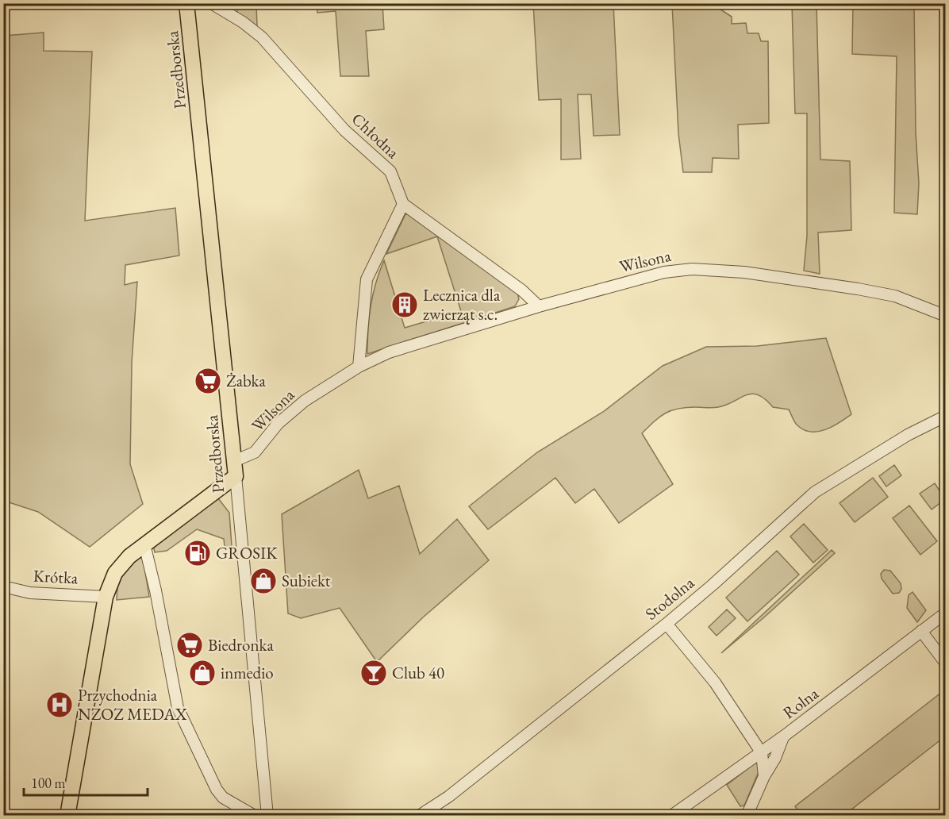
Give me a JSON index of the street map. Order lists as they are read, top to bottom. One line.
{"streets":{"main road":["Przedborska"],"street":["Chłodna","Wilsona","Krótka","Stodolna","Rolna"]},"crossings":[["Przedborska","Wilsona"]],"places":{"building":["Lecznica dla zwierząt s.c."],"supermarket":["Żabka","Biedronka"],"fuel station":["GROSIK"],"shop":["Subiekt","inmedio"],"bar":["Club 40"],"hospital":["Przychodnia NZOZ MEDAX"]},"scale_bar":"100 m"}
